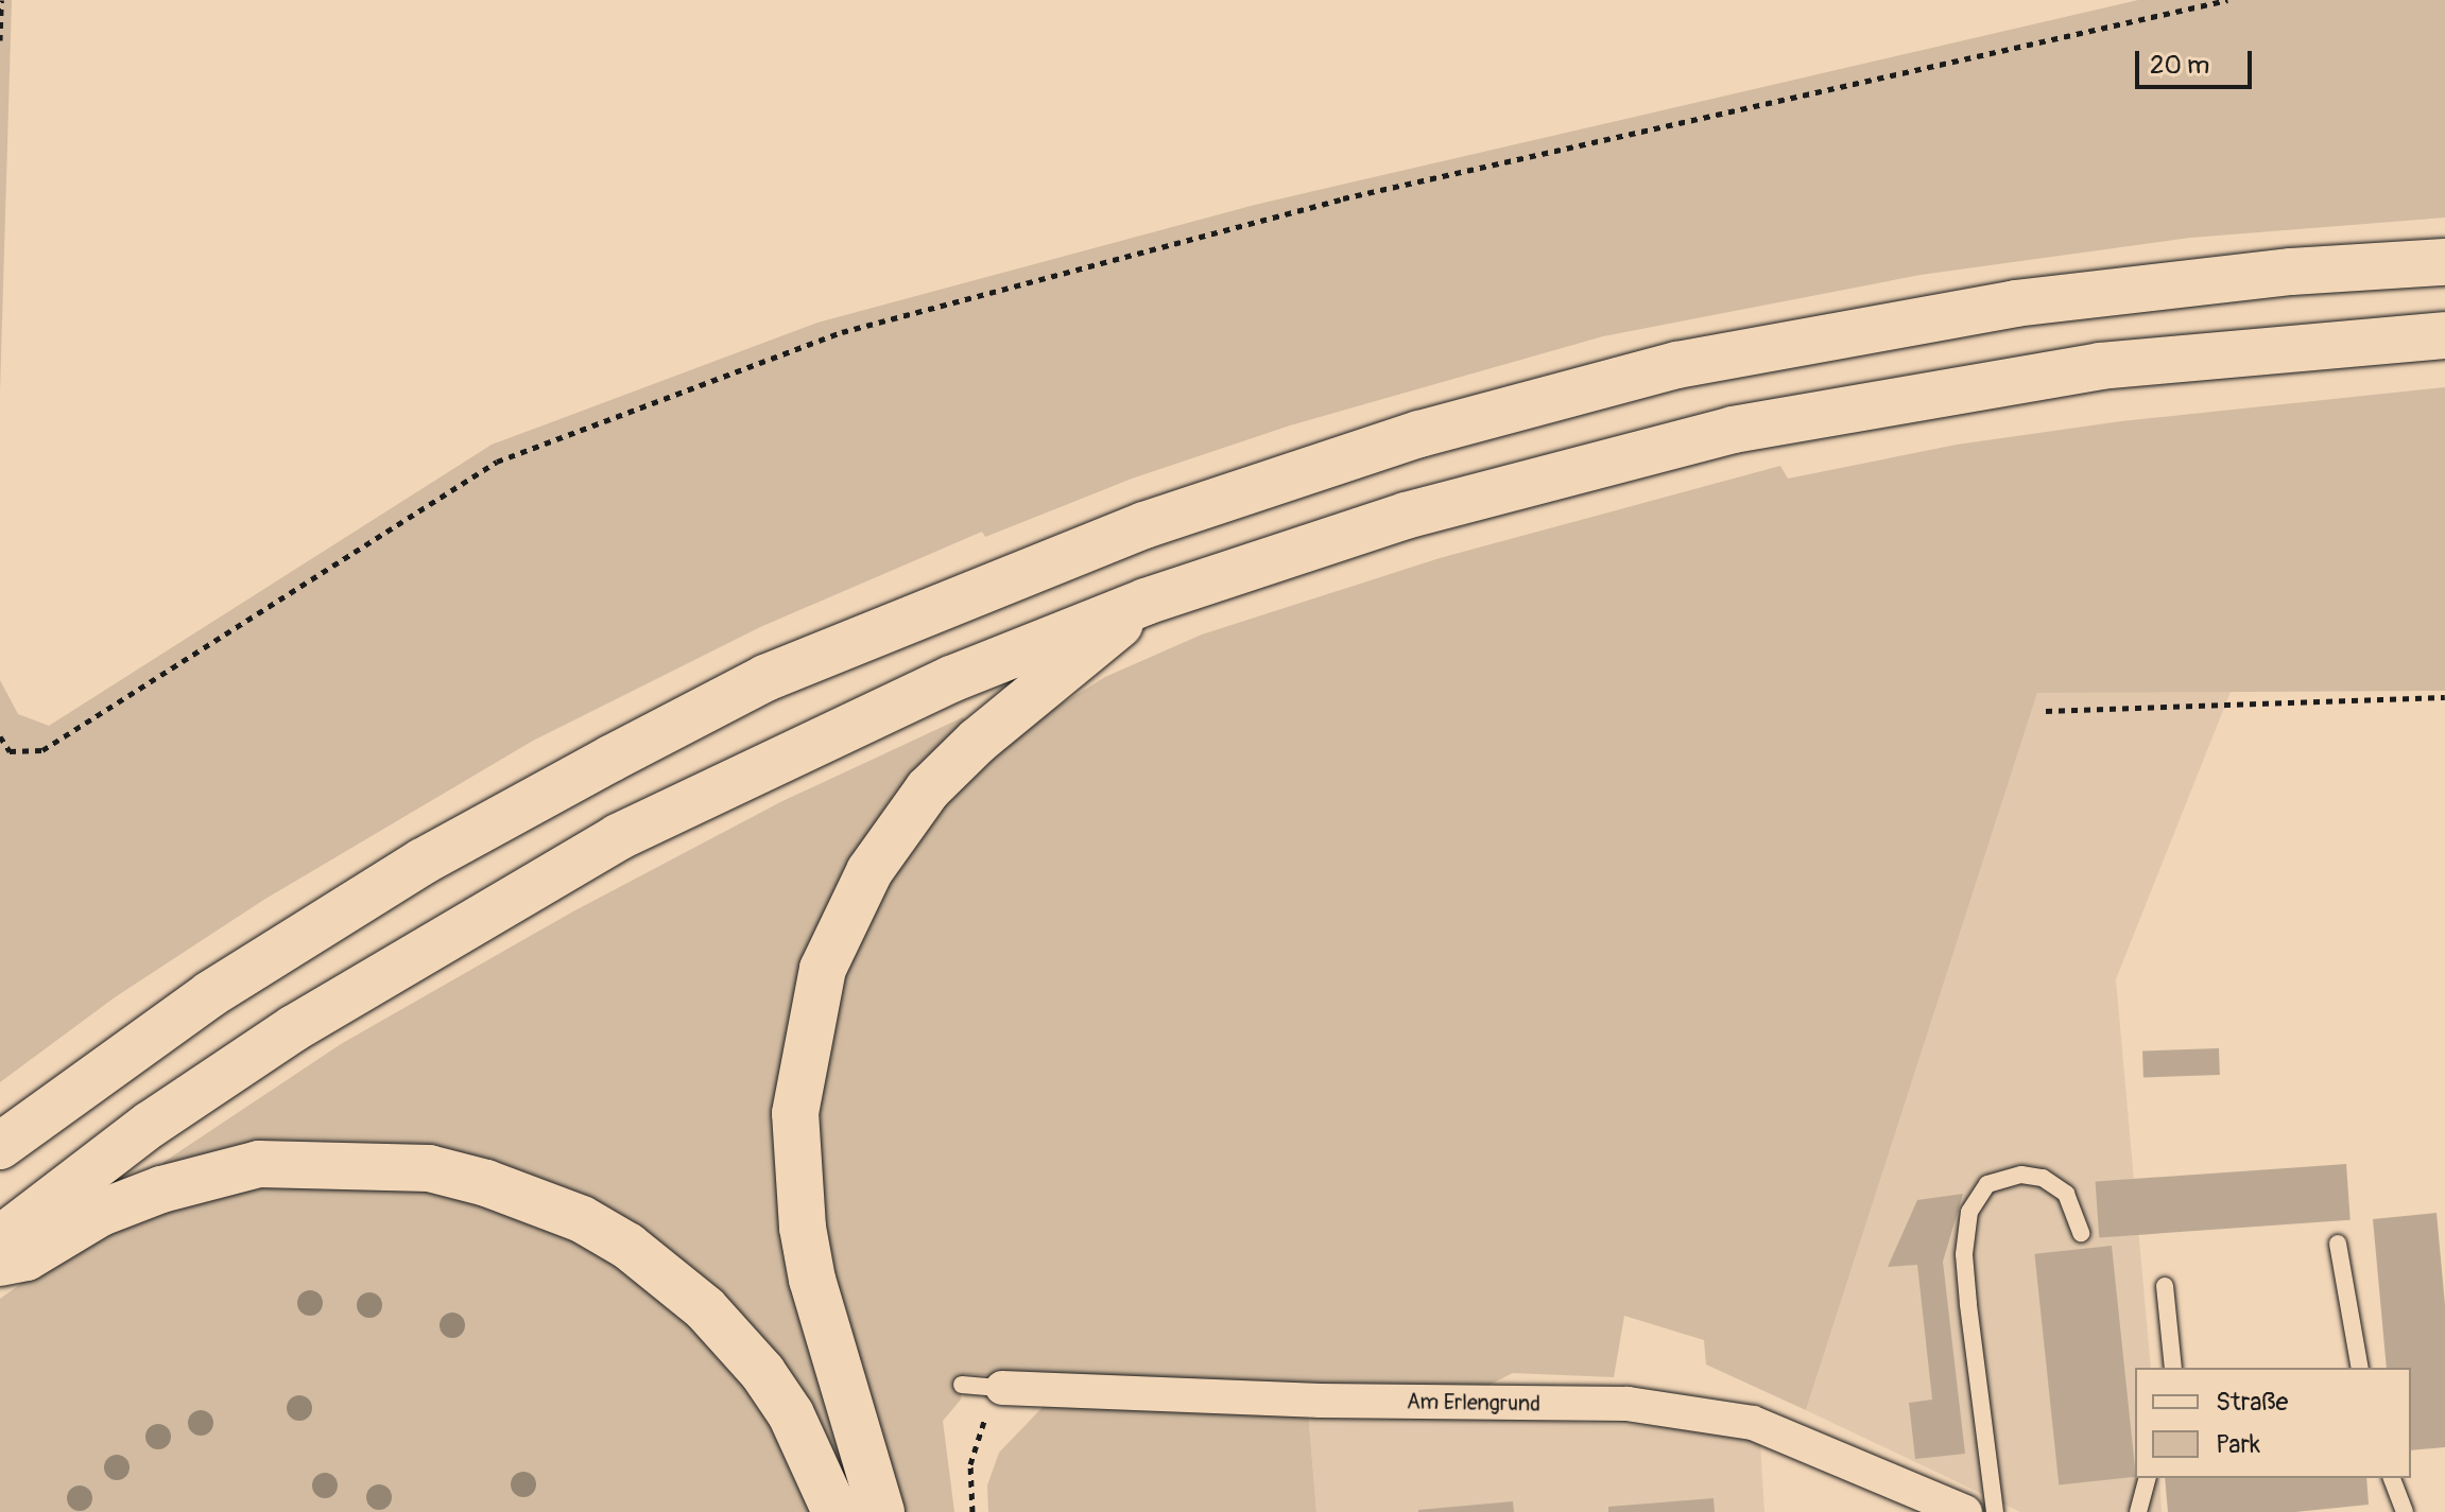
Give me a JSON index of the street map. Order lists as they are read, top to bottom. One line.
{"streets":{"street":["Am Erlengrund"]},"legend":["Straße","Park"],"scale_bar":"20 m"}
